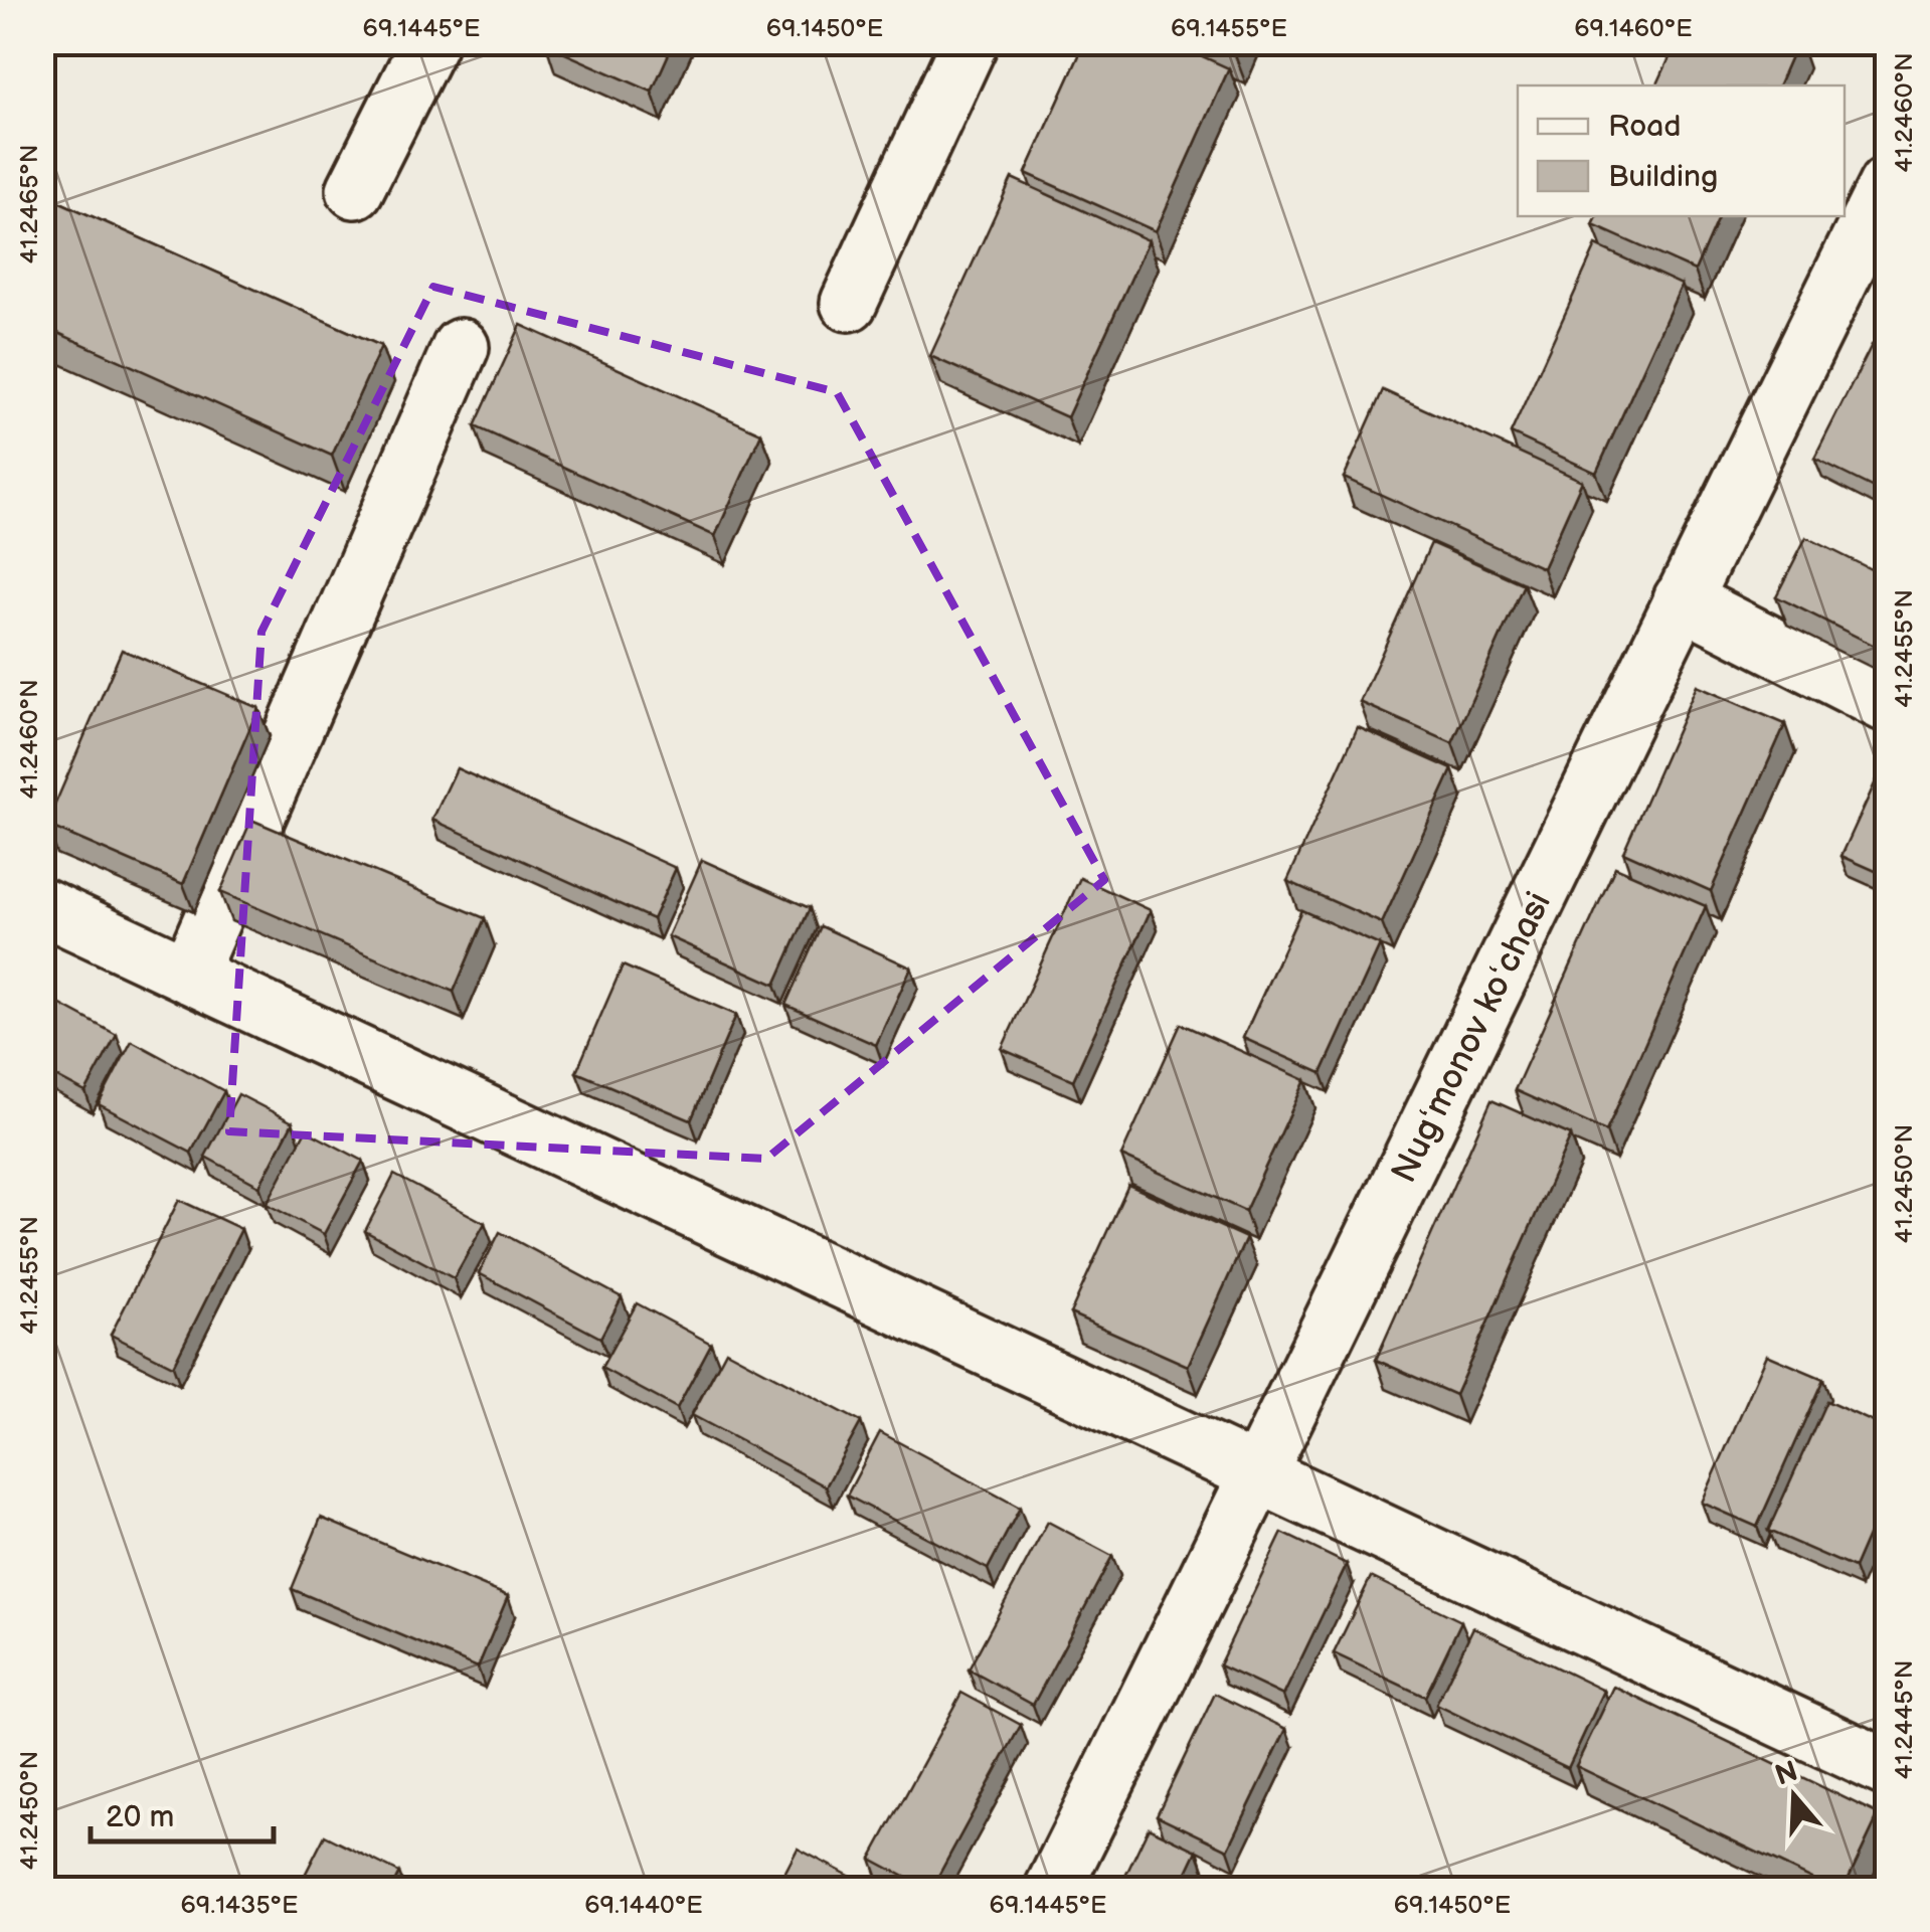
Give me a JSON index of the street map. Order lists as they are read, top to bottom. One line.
{"streets":{"street":["Nugʻmonov koʻchasi"]},"legend":["Road","Building"],"scale_bar":"20 m","north":"top","coordinates":["69.1445°E","69.1450°E","69.1455°E","69.1460°E","41.2460°N","41.2465°N","41.2455°N","41.2450°N","41.2445°N","69.1435°E","69.1440°E"]}
